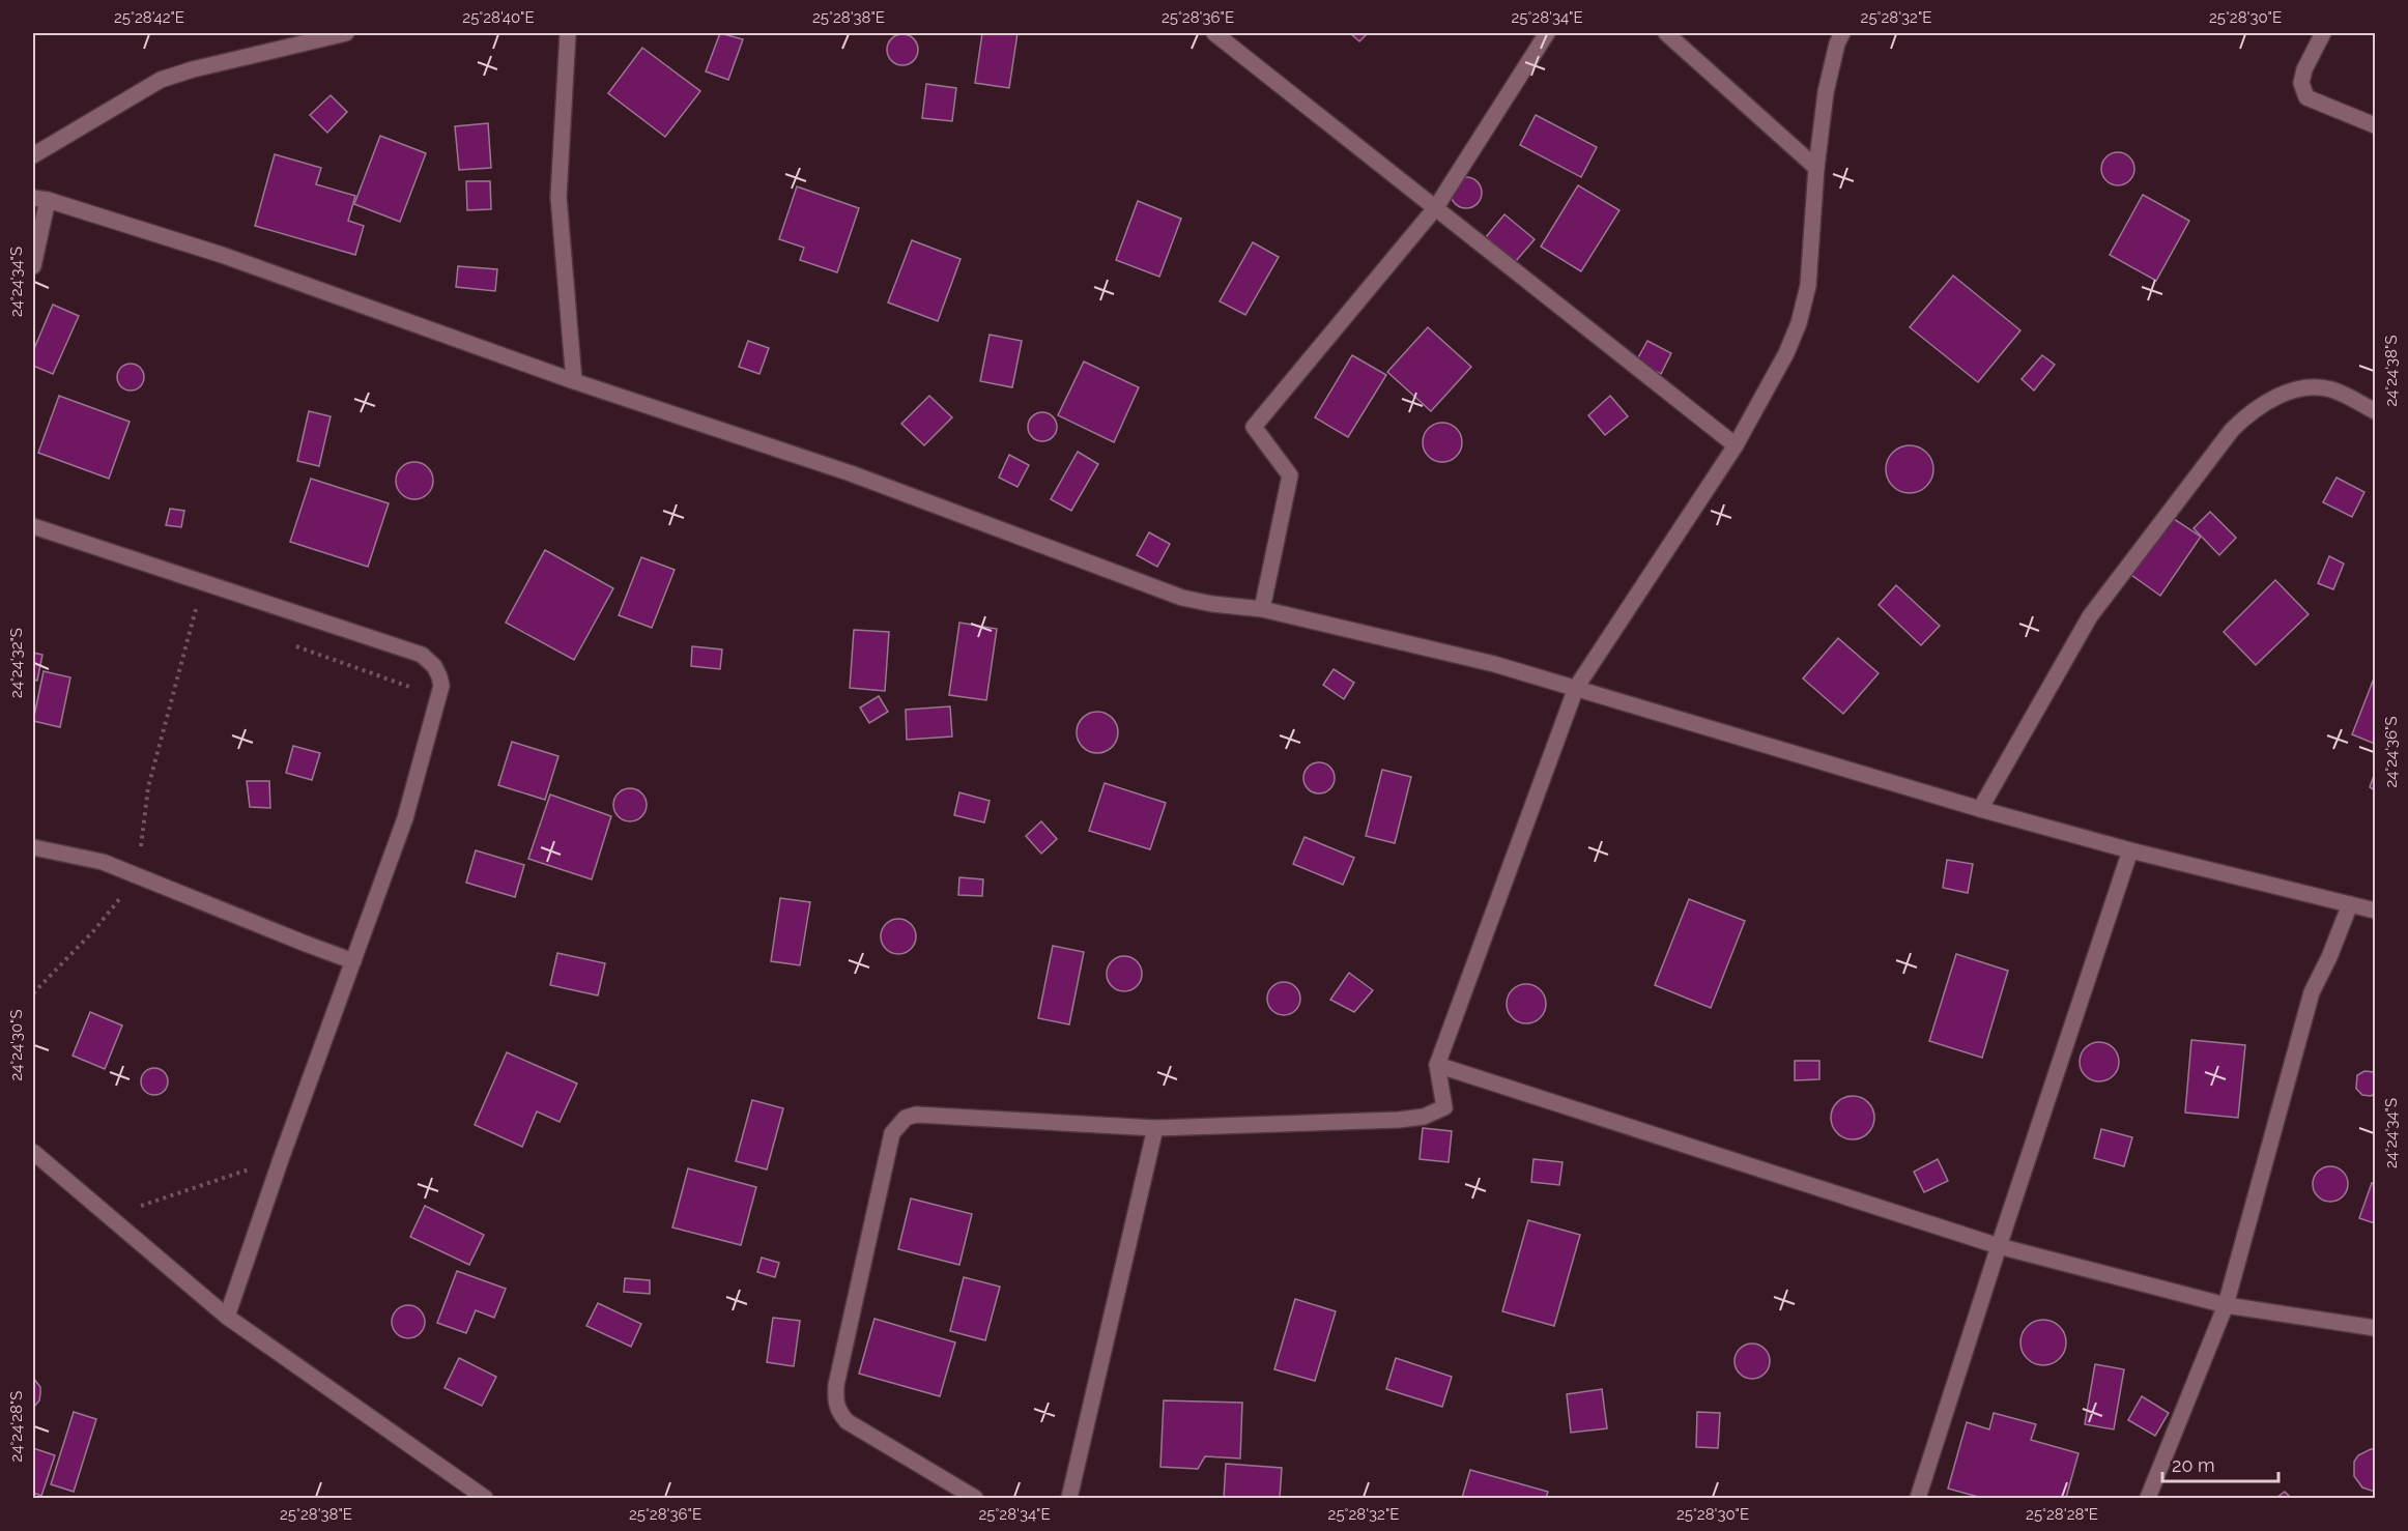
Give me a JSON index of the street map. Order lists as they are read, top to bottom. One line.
{"scale_bar":"20 m","coordinates":["25°28'42\"E","25°28'40\"E","25°28'38\"E","25°28'36\"E","25°28'34\"E","25°28'32\"E","25°28'30\"E","24°24'34\"S","24°24'38\"S","24°24'32\"S","24°24'36\"S","24°24'30\"S","24°24'28\"S","25°28'28\"E"]}
